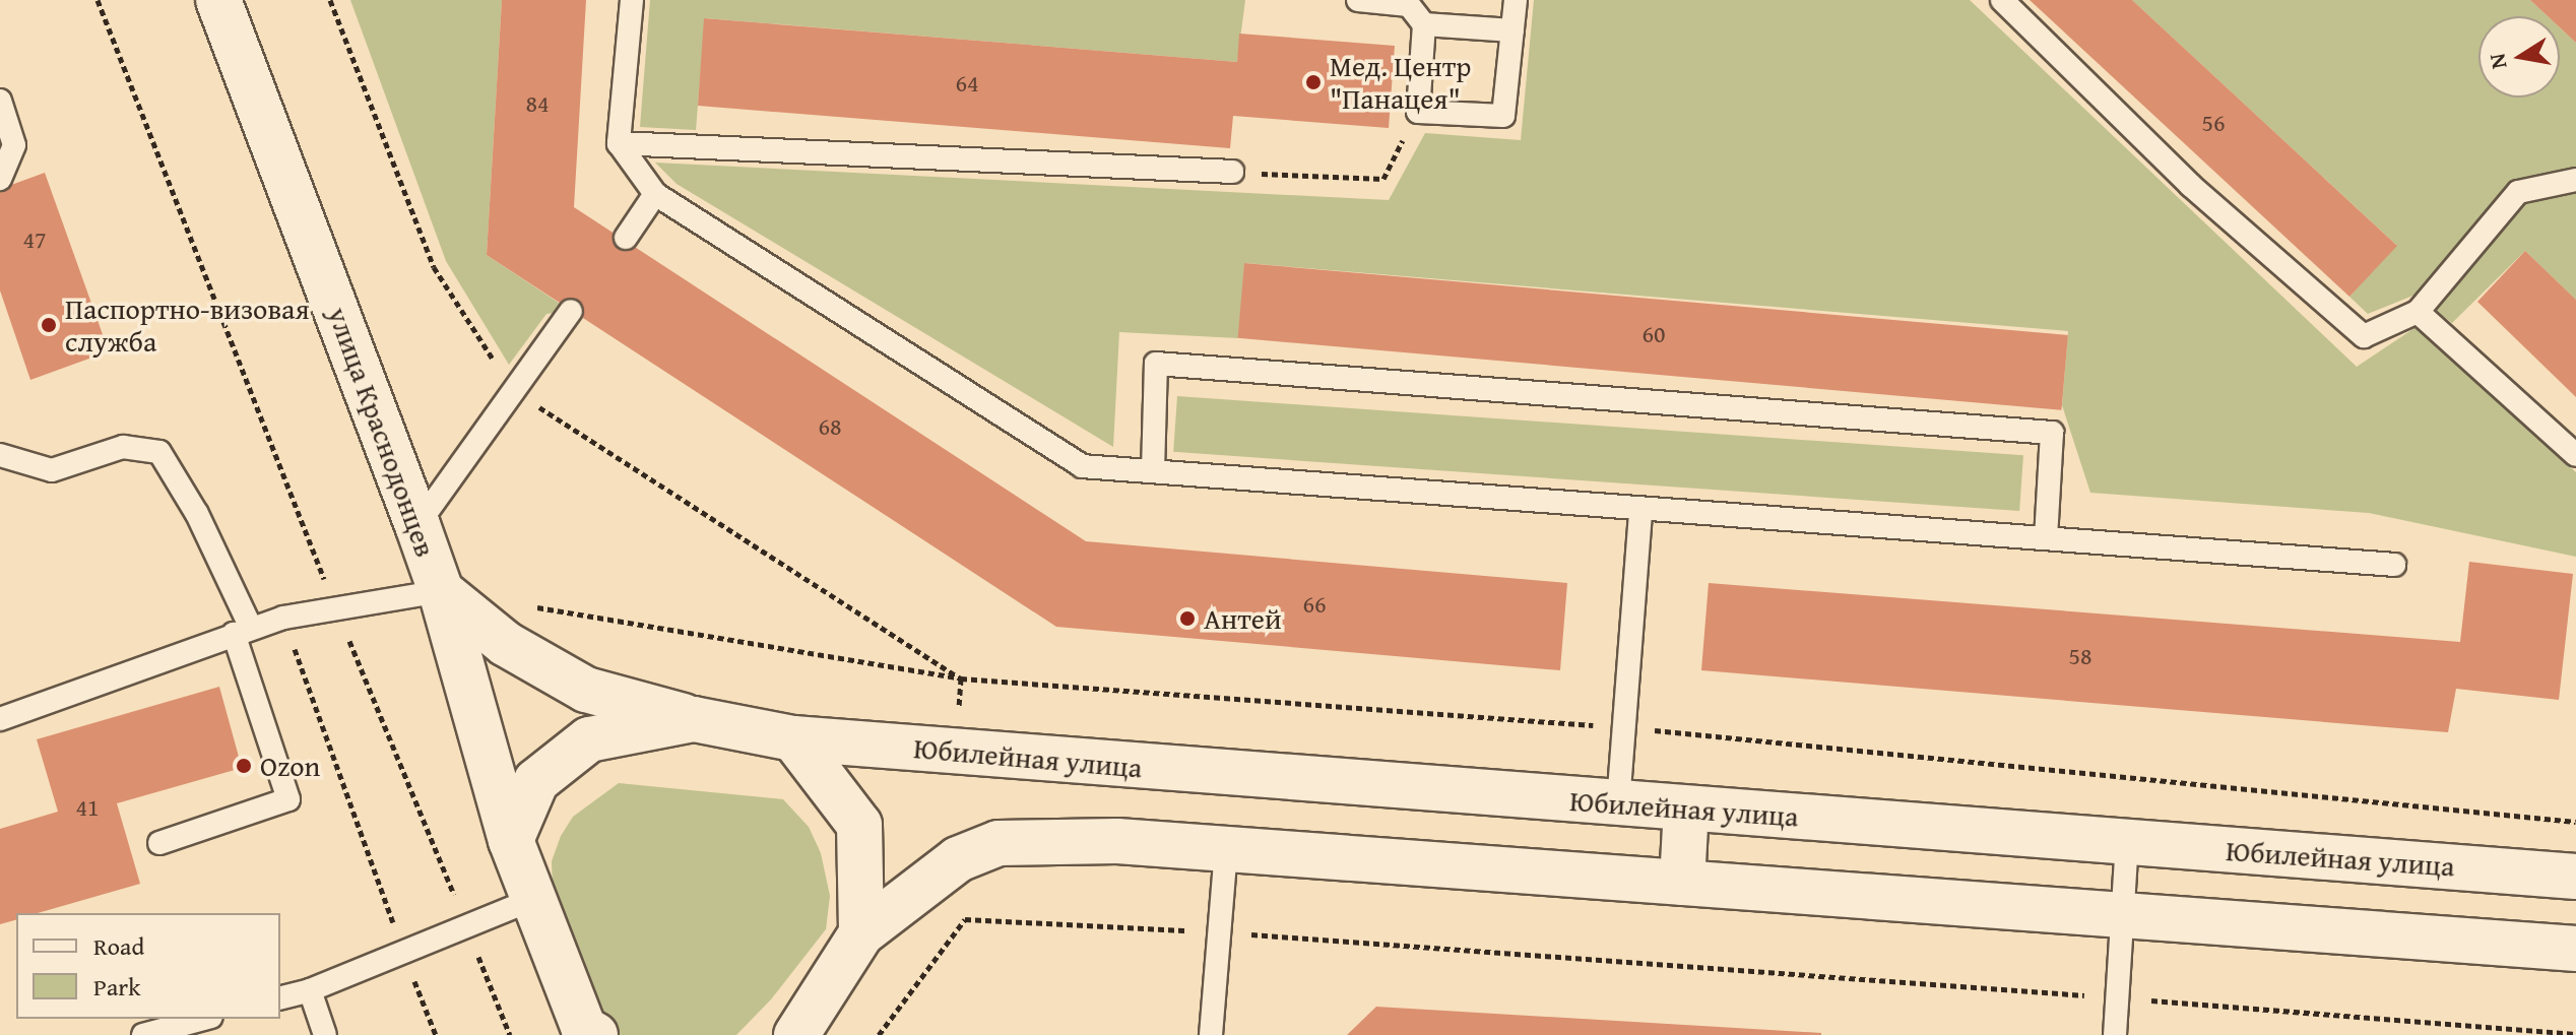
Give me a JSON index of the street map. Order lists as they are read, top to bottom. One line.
{"streets":{"street":["улица Краснодонцев","Юбилейная улица"]},"crossings":[["улица Краснодонцев","Юбилейная улица"]],"places":["Мед. Центр \"Панацея\"","Паспортно-визовая служба","Антей","Ozon"],"house_numbers":["64","84","56","47","60","68","66","58","41"],"legend":["Road","Park"],"north":"left"}
